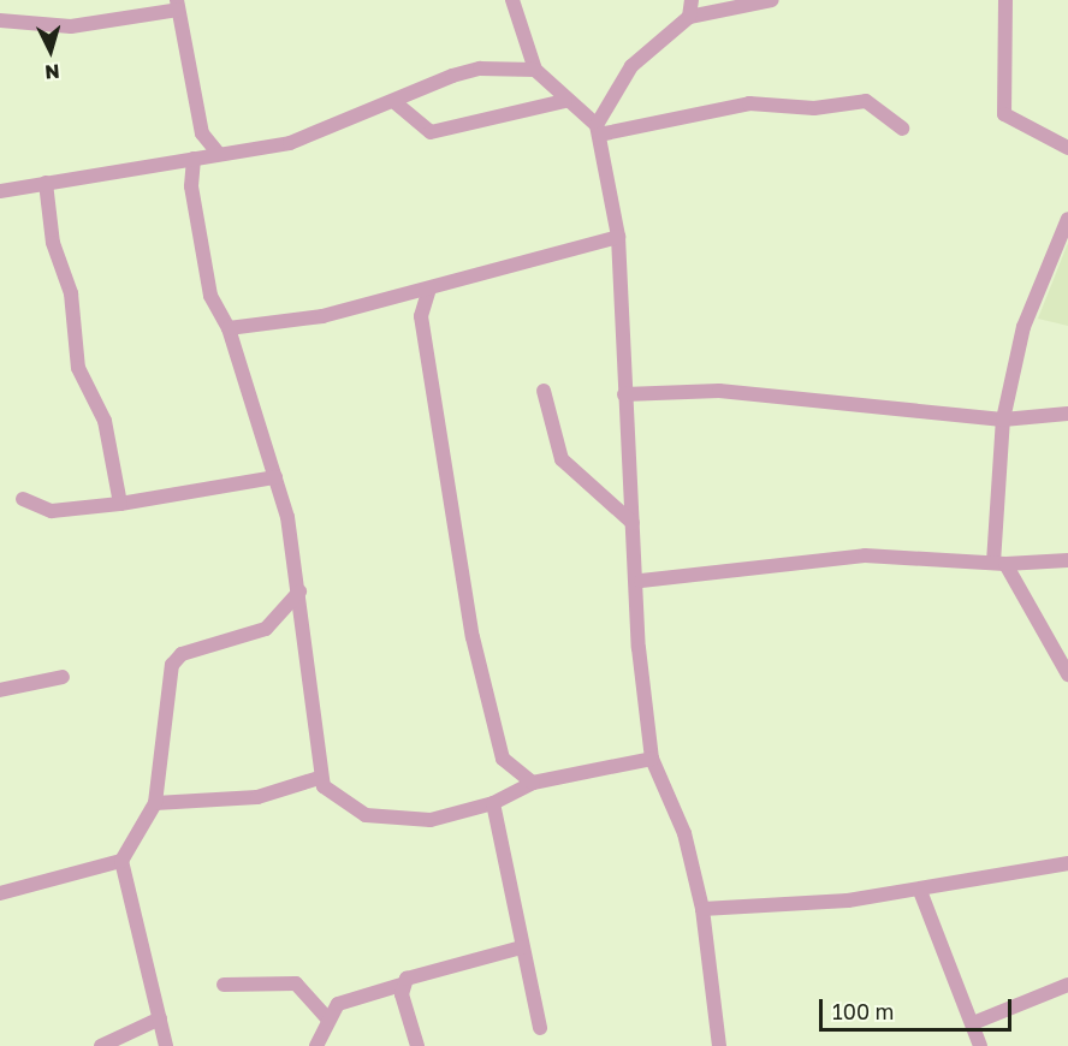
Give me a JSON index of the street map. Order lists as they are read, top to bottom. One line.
{"scale_bar":"100 m","north":"bottom"}
